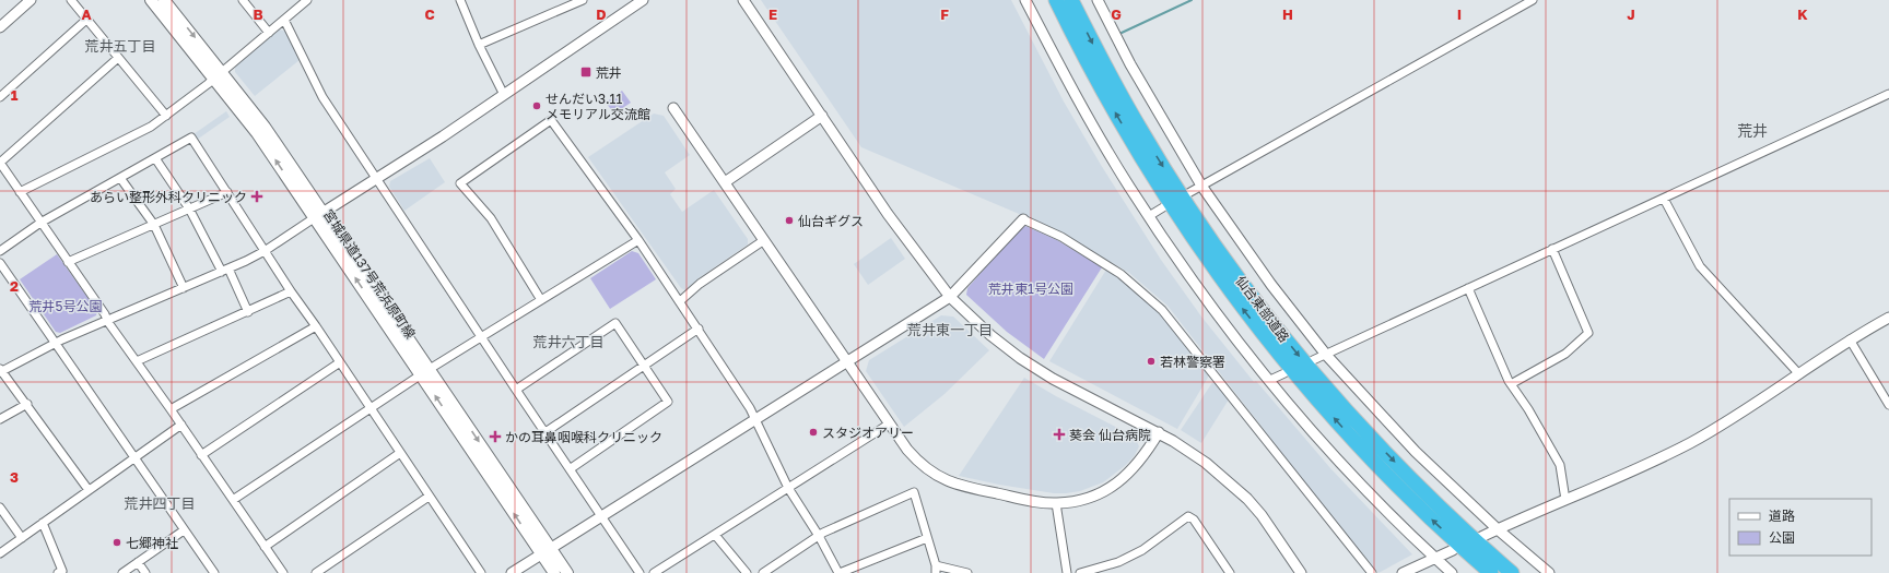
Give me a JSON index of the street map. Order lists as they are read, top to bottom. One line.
{"streets":{"highway":["仙台東部道路"],"main road":["宮城県道137号荒浜原町線"]},"districts":["荒井五丁目","荒井","荒井東一丁目","荒井六丁目","荒井四丁目"],"parks":["荒井東1号公園","荒井5号公園"],"places":{"transit":["荒井"],"other":["せんだい3.11 メモリアル交流館","仙台ギグス","若林警察署","スタジオアリー","七郷神社"],"health":["あらい整形外科クリニック","葵会 仙台病院","かの耳鼻咽喉科クリニック"]},"legend":["道路","公園"],"grid":{"columns":["A","B","C","D","E","F","G","H","I","J","K"],"rows":["1","2","3"]}}
